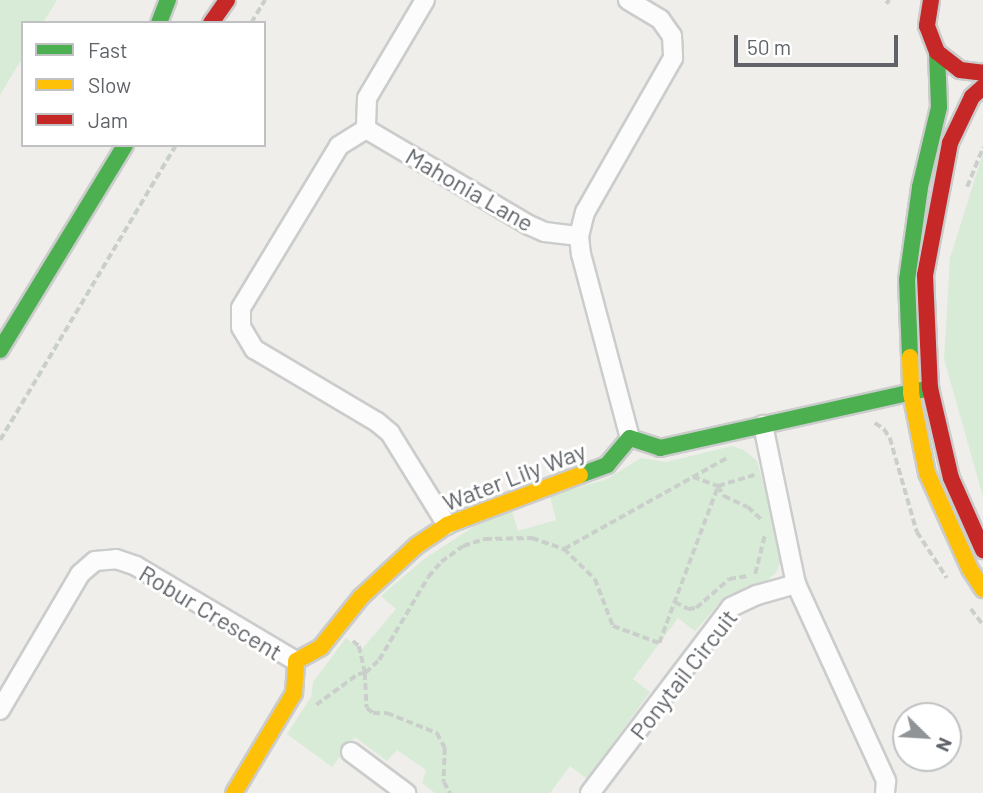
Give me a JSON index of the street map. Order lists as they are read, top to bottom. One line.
{"streets":{"street":["Mahonia Lane","Water Lily Way","Robur Crescent","Ponytail Circuit"]},"crossings":[["Water Lily Way","Robur Crescent"]],"legend":["Fast","Slow","Jam"],"scale_bar":"50 m","north":"bottom right"}
